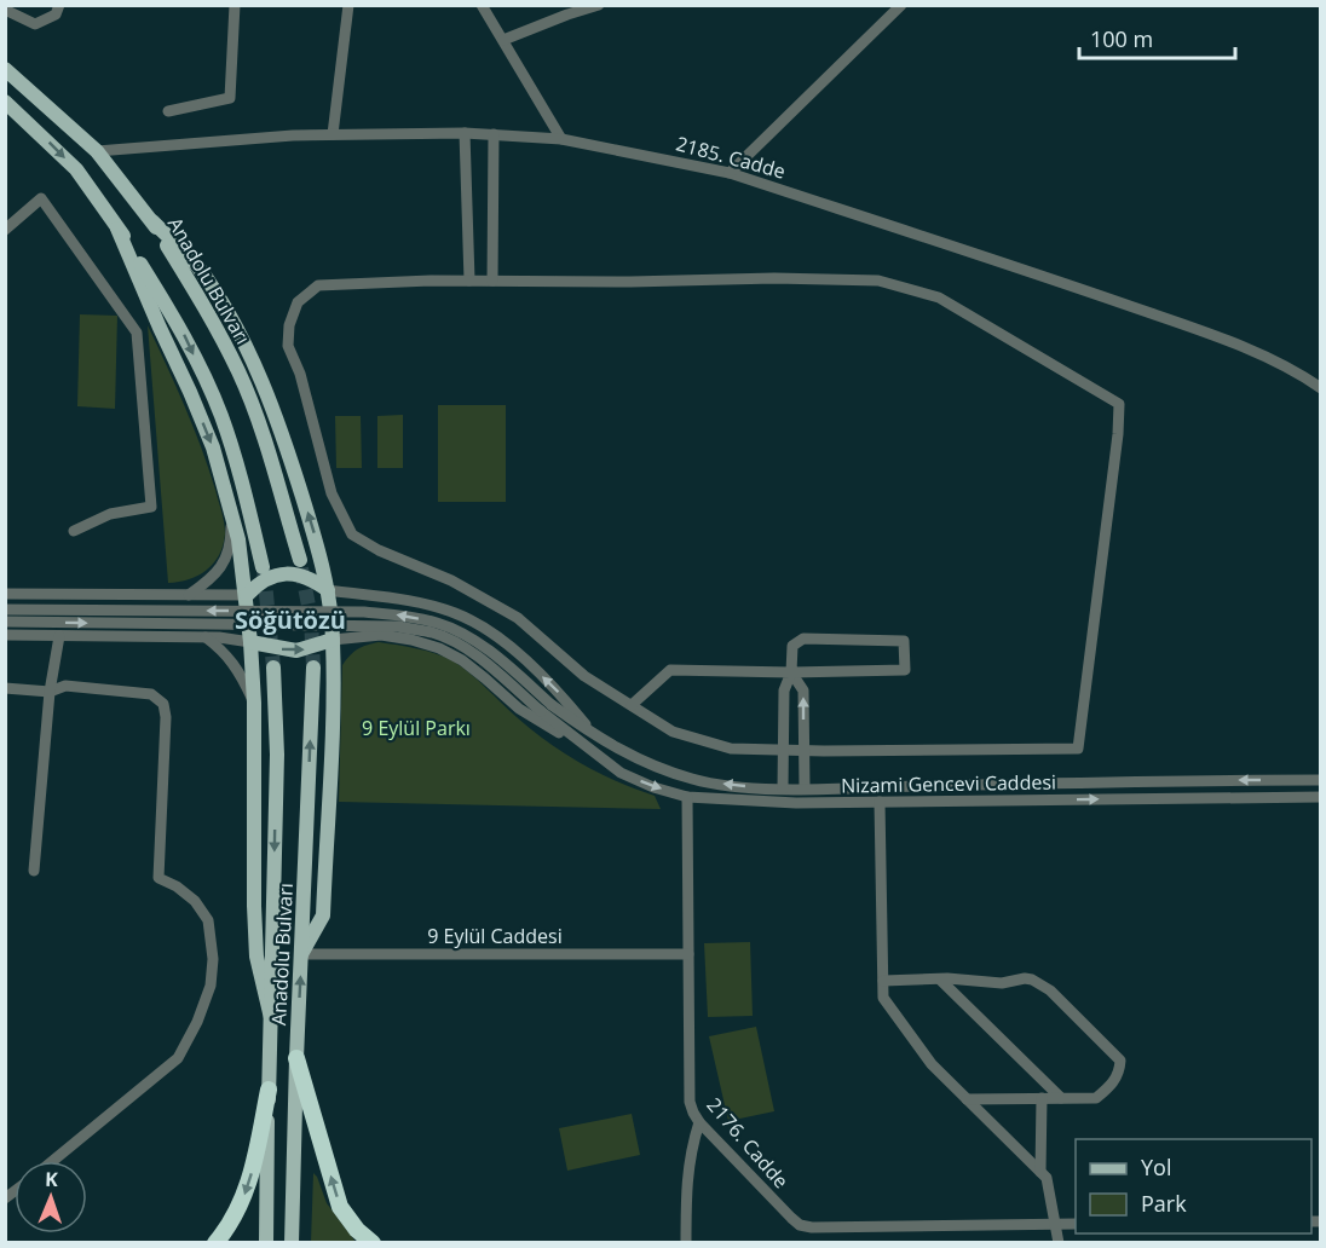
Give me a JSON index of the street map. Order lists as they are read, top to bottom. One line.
{"streets":{"main road":["Anadolu Bulvarı"],"street":["2185. Cadde","Nizami Gencevi Caddesi","9 Eylül Caddesi","2176. Cadde"]},"crossings":[["2185. Cadde","Anadolu Bulvarı"],["Anadolu Bulvarı","9 Eylül Caddesi"],["Nizami Gencevi Caddesi","2176. Cadde"],["9 Eylül Caddesi","2176. Cadde"]],"districts":["Söğütözü"],"parks":["9 Eylül Parkı"],"legend":["Yol","Park"],"scale_bar":"100 m","north":"top"}
